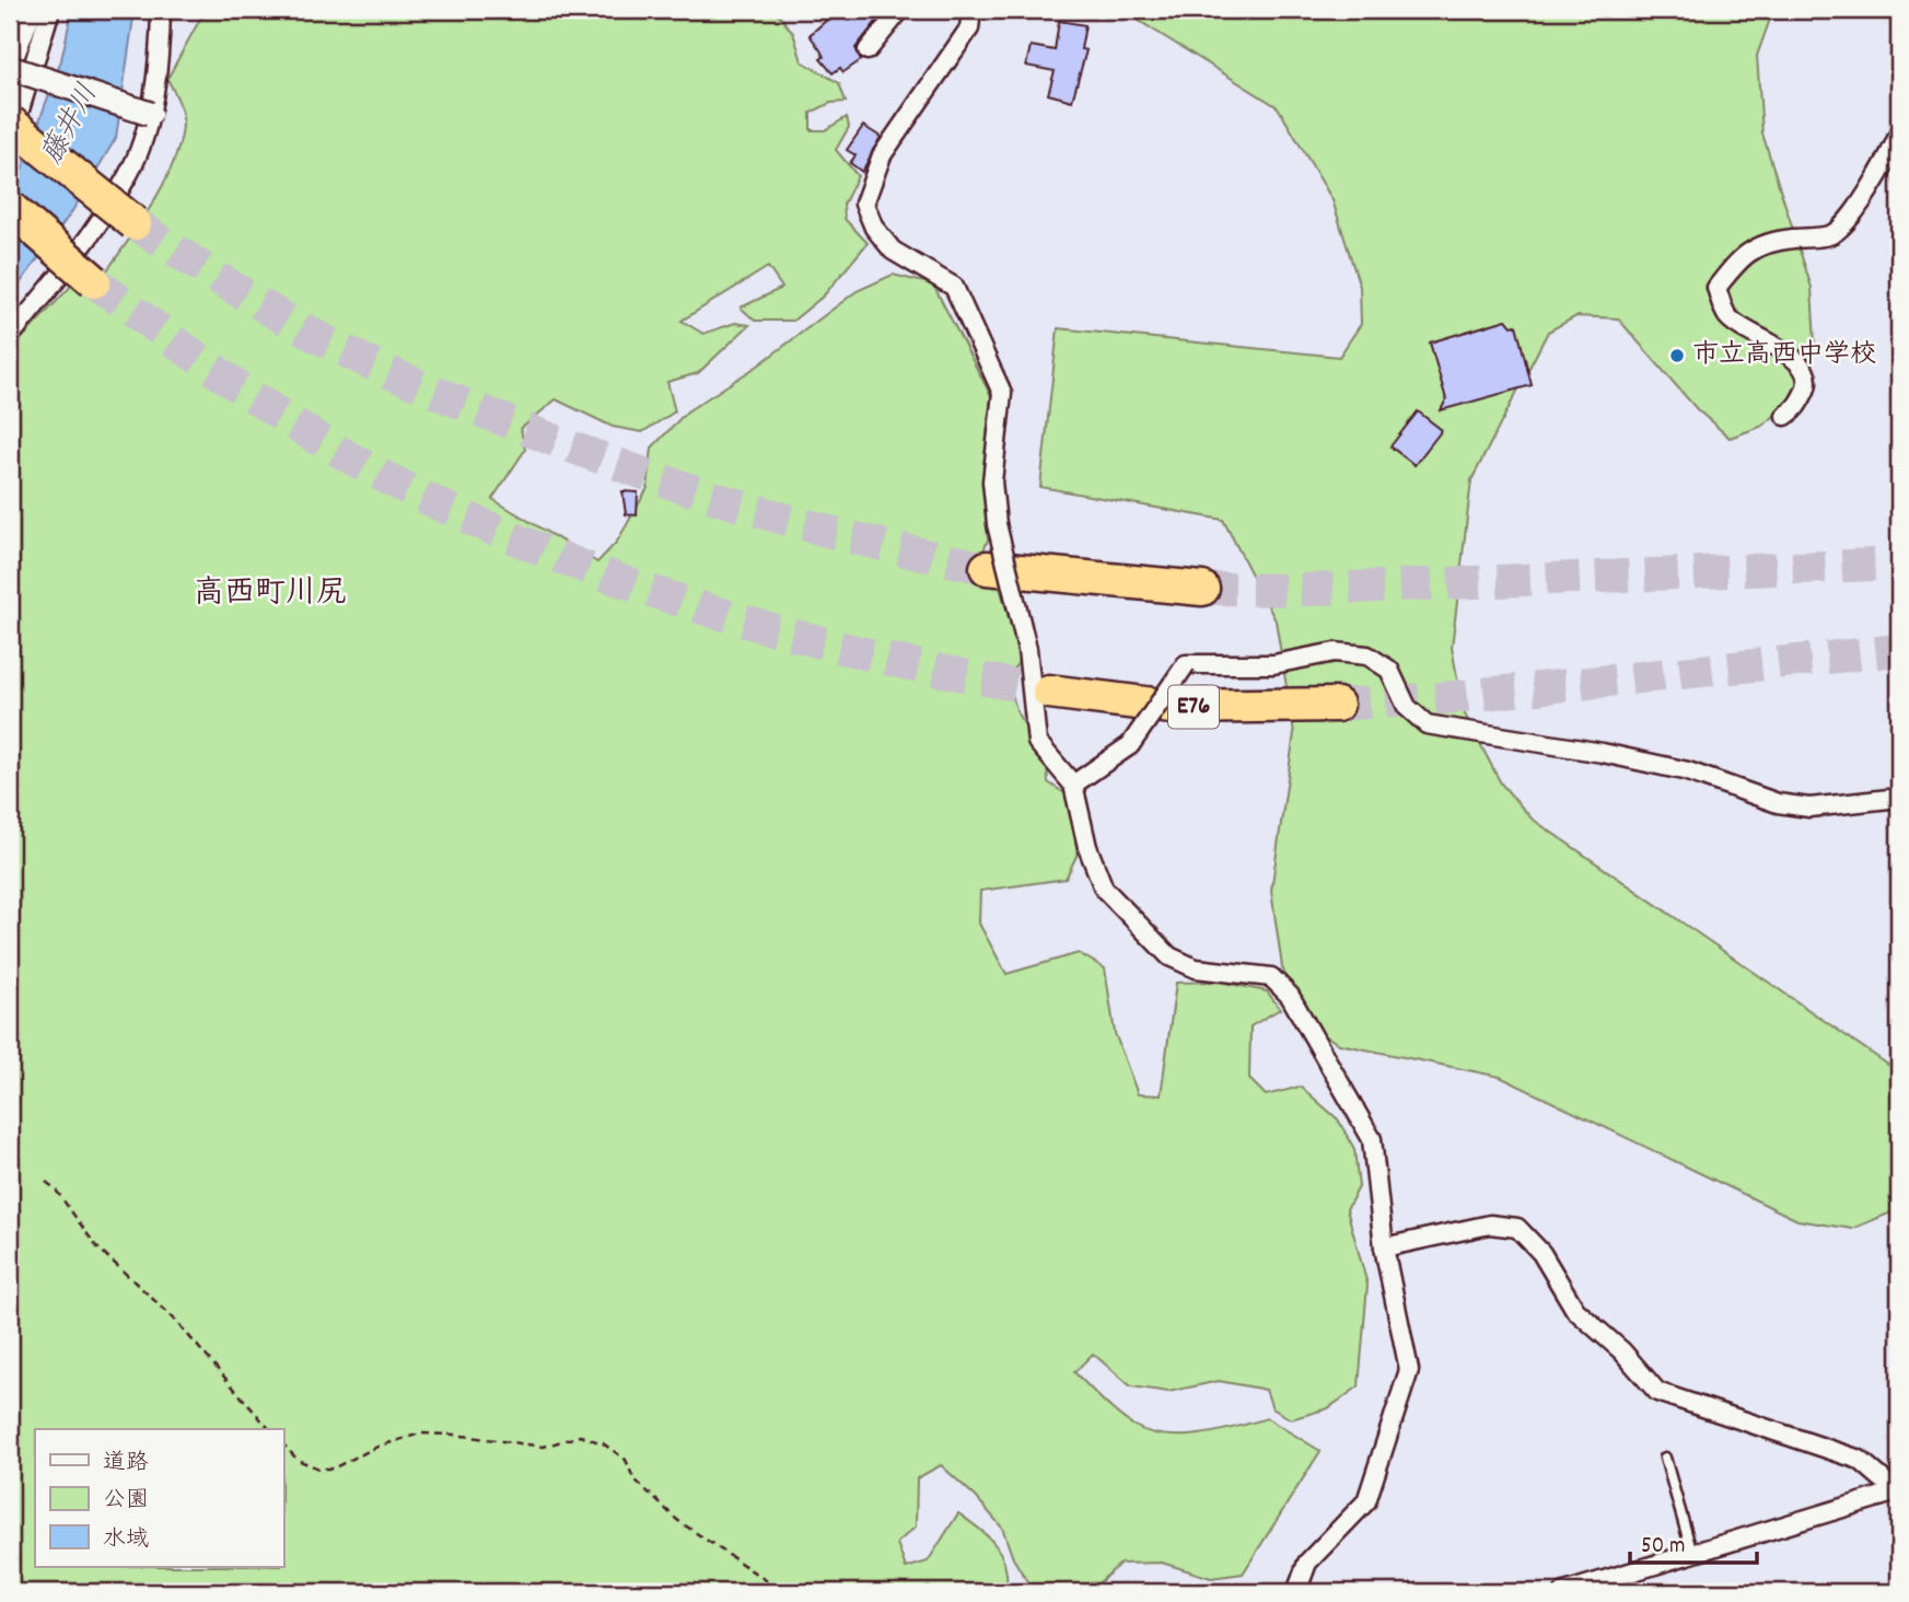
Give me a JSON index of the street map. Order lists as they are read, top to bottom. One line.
{"streets":{"highway":["E76"]},"districts":["高西町川尻"],"water":["藤井川"],"places":["市立高西中学校"],"legend":["道路","公園","水域"],"scale_bar":"50 m"}
